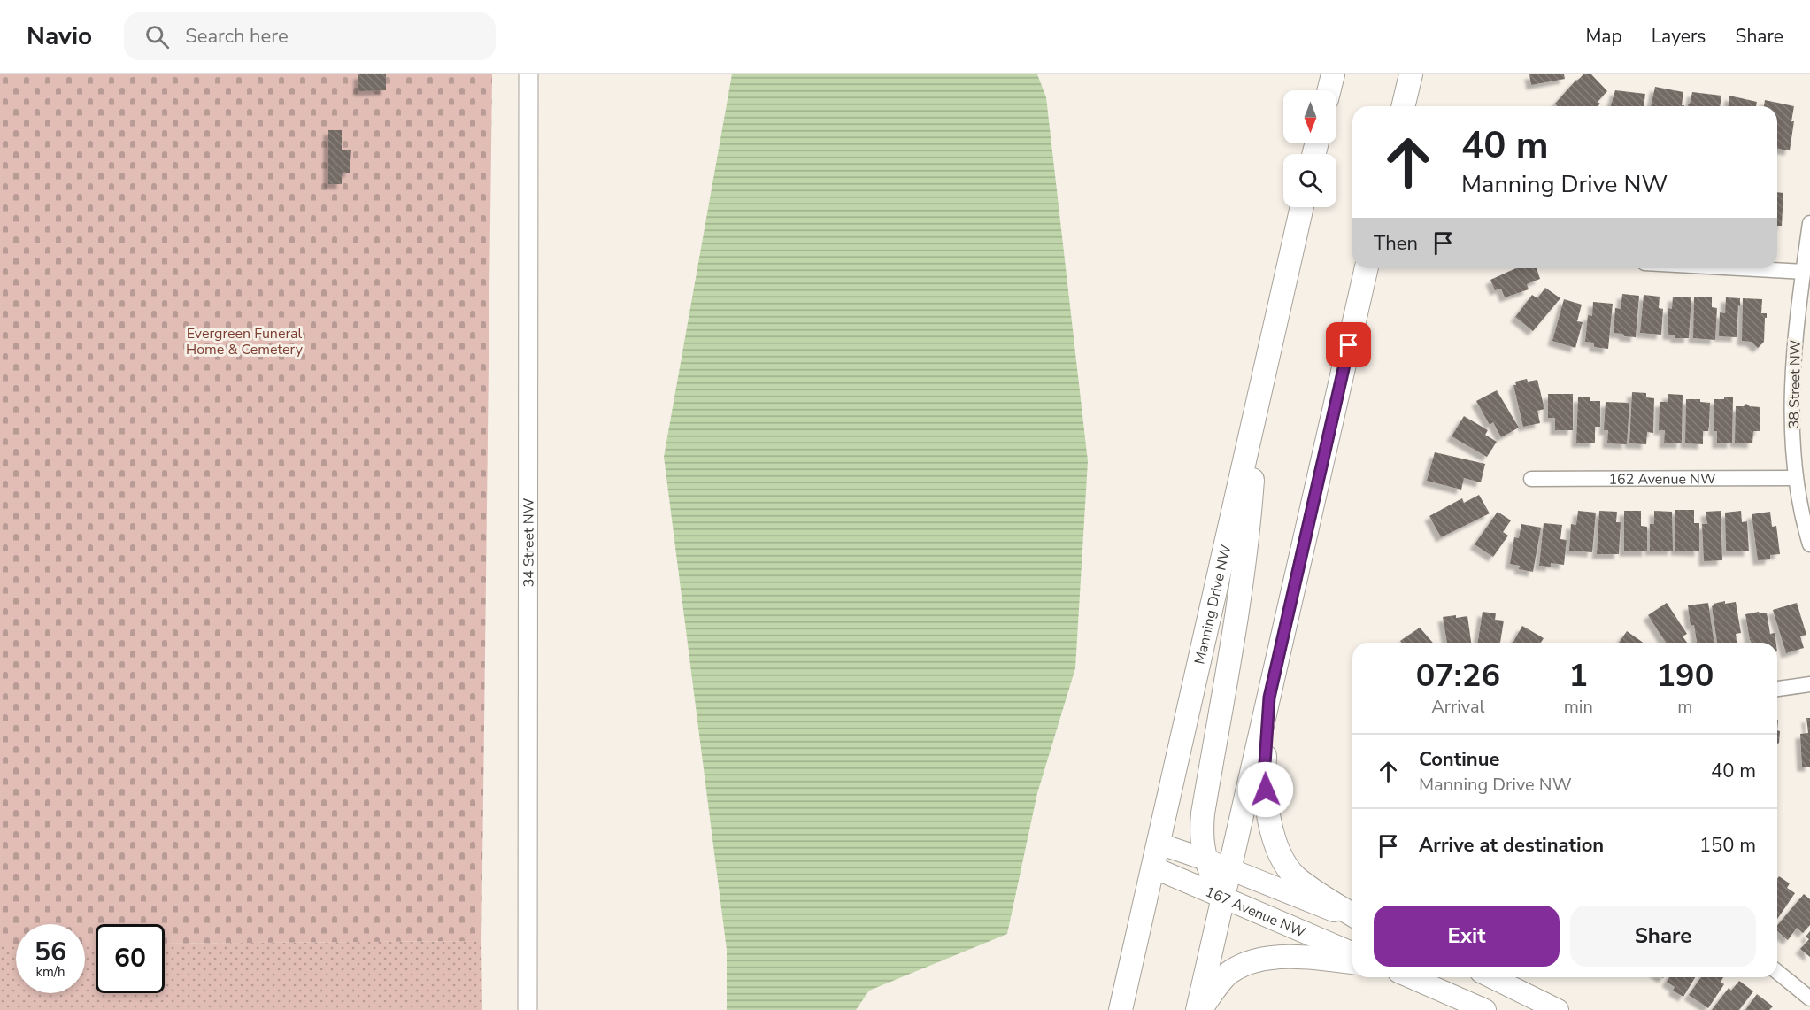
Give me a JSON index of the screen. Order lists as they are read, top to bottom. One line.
{"streets":{"main road":["Manning Drive NW","167 Avenue NW"],"street":["38 Street NW","162 Avenue NW","34 Street NW"]},"crossings":[["38 Street NW","162 Avenue NW"],["Manning Drive NW","167 Avenue NW"]],"parks":["Evergreen Funeral Home & Cemetery"],"north":"bottom","page":{"header":"Navio","search":"Search here","nav":["Map","Layers","Share"],"turn":["40 m","Manning Drive NW"],"then":"Then","eta":["07:26","Arrival","1","min","190","m"],"list":[{"name":"Continue","note":"Manning Drive NW","value":"40 m"},{"name":"Arrive at destination","value":"150 m"}],"buttons":["Exit","Share"],"speed":"56 km/h","limit":"60"}}
